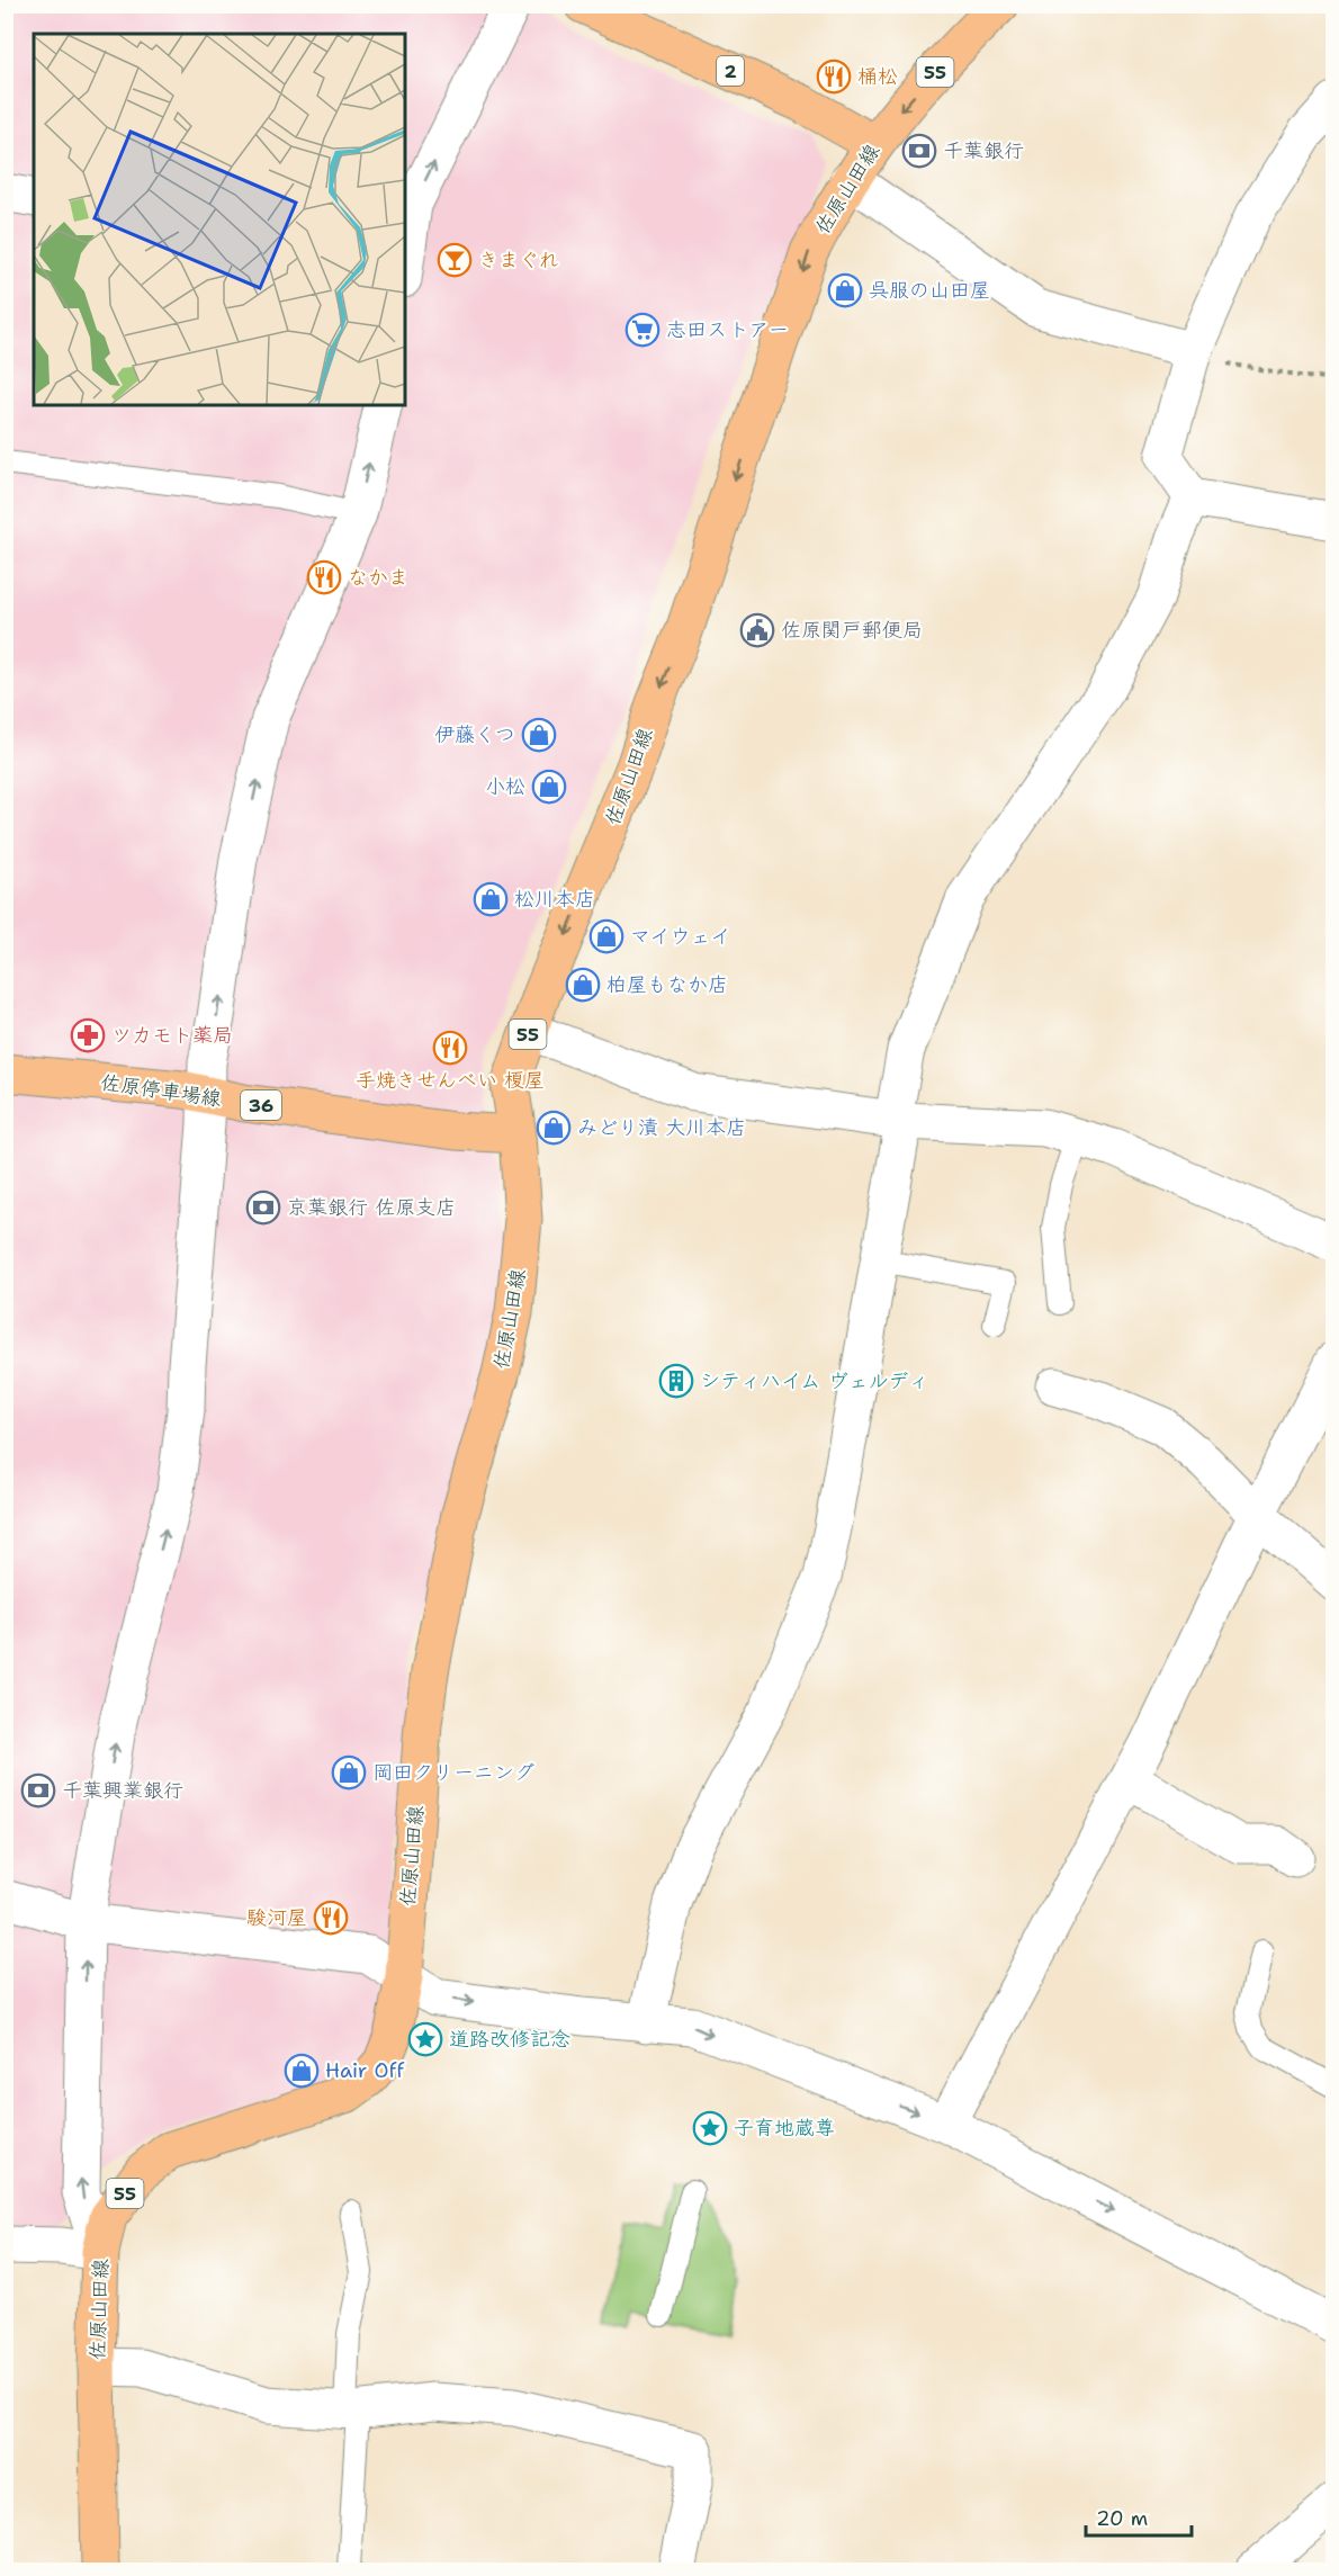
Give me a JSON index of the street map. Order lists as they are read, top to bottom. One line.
{"streets":{"main road":["2","55","佐原山田線","佐原停車場線","36"]},"crossings":[["2","佐原山田線"],["佐原山田線","佐原停車場線"]],"one_way":["佐原山田線"],"places":{"restaurant":["桶松","なかま","手焼きせんべい 榎屋","駿河屋"],"bank":["千葉銀行","京葉銀行 佐原支店","千葉興業銀行"],"bar":["きまぐれ"],"shop":["呉服の山田屋","伊藤くつ","小松","松川本店","マイウェイ","柏屋もなか店","みどり漬 大川本店","岡田クリーニング","Hair Off"],"supermarket":["志田ストアー"],"public building":["佐原関戸郵便局"],"pharmacy":["ツカモト薬局"],"building":["シティハイム ヴェルディ"],"place":["道路改修記念","子育地蔵尊"]},"scale_bar":"20 m"}
